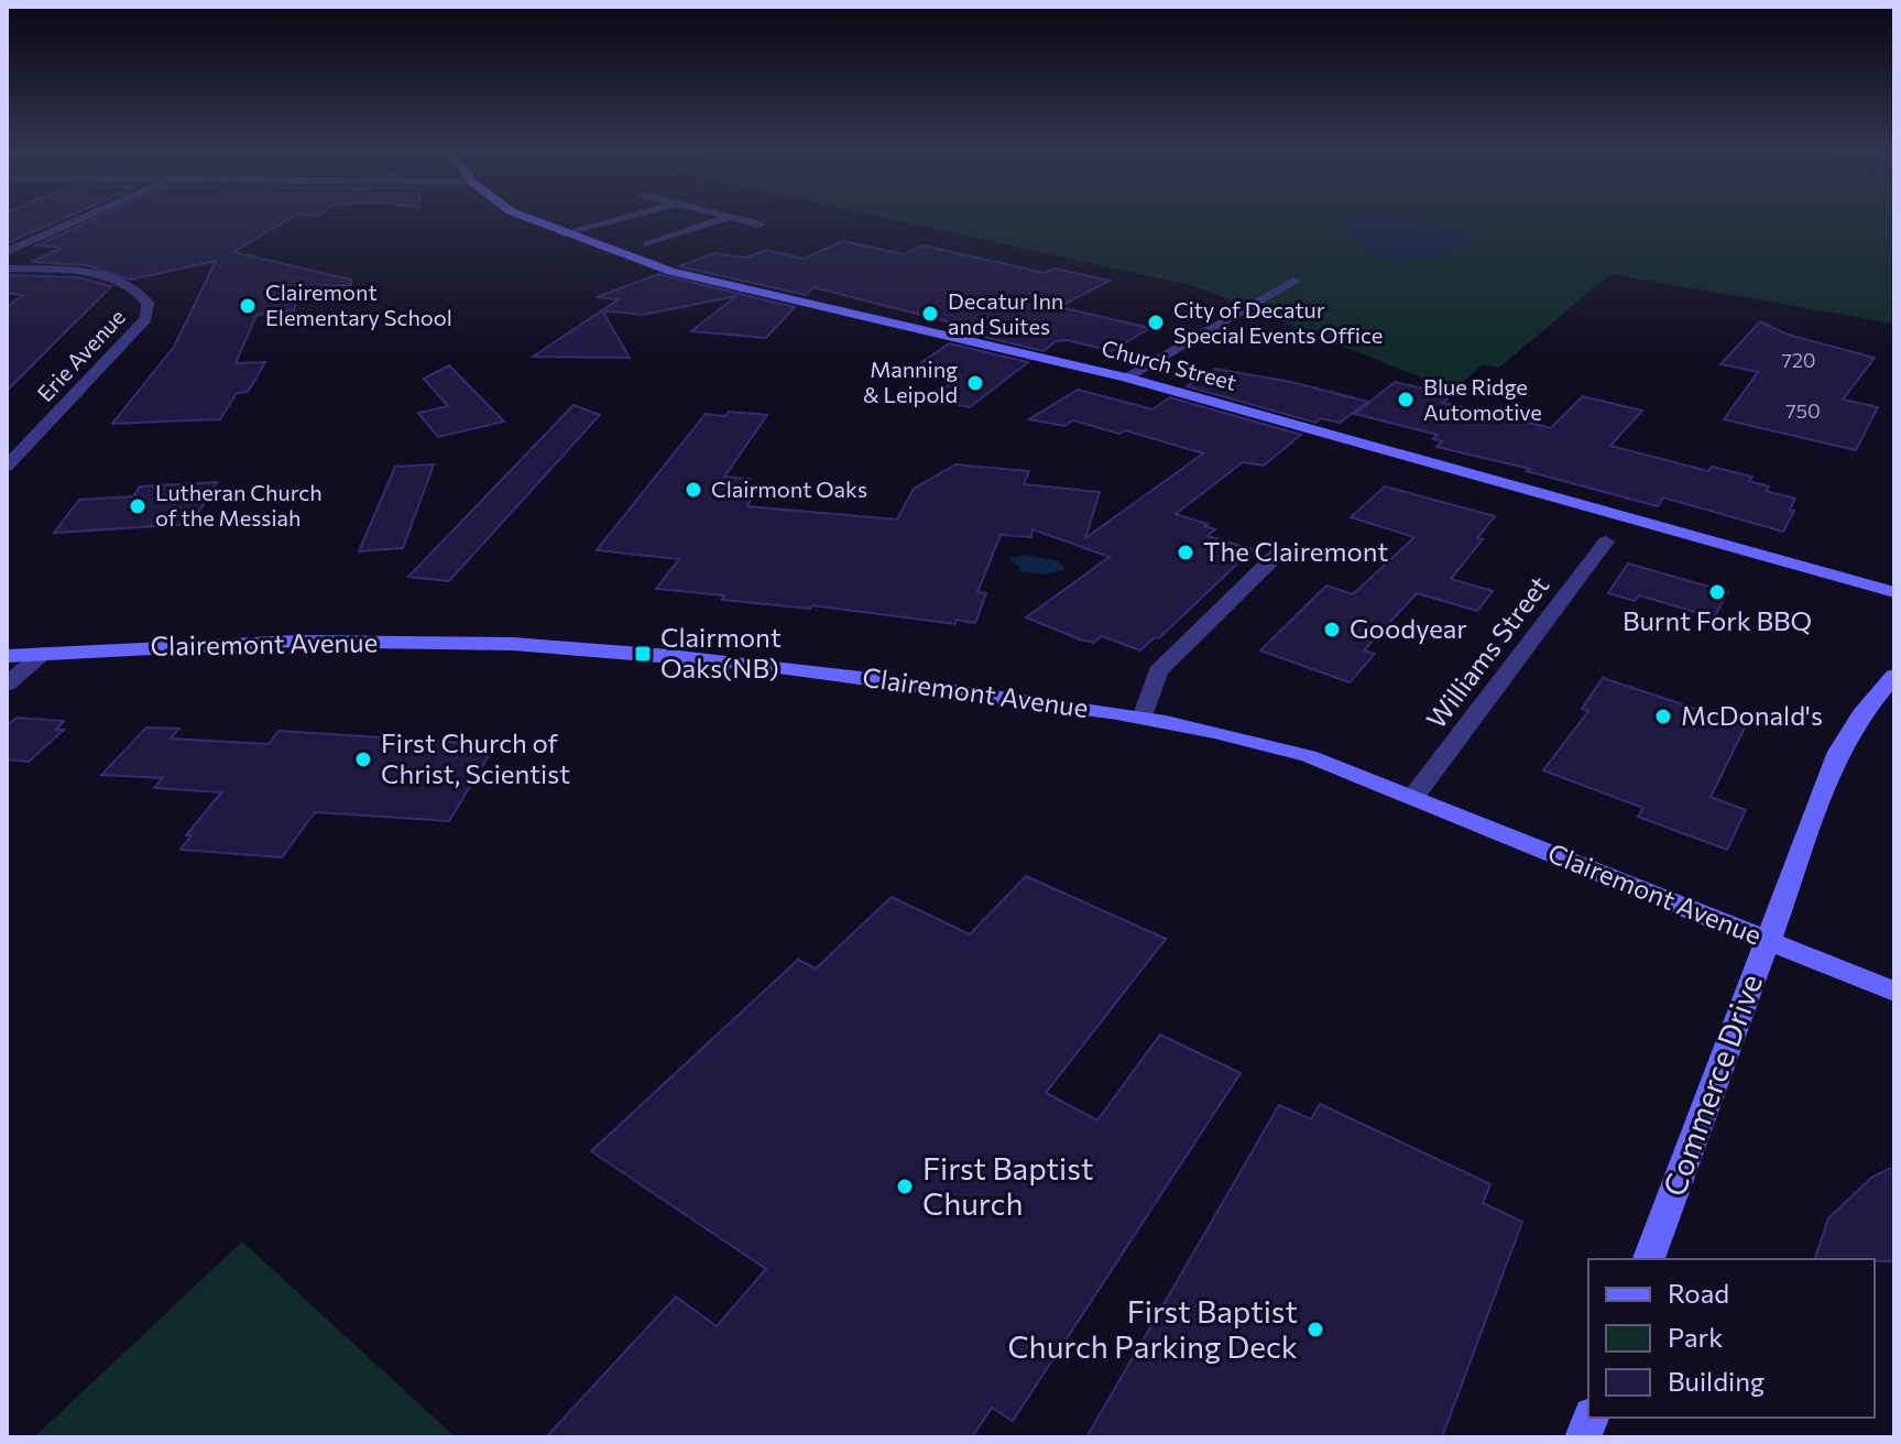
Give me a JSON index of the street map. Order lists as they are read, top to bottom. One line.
{"streets":{"main road":["Church Street","Clairemont Avenue","Commerce Drive"],"street":["Erie Avenue","Williams Street"]},"crossings":[["Clairemont Avenue","Williams Street"],["Clairemont Avenue","Commerce Drive"]],"places":{"other":["Clairemont Elementary School","Decatur Inn and Suites","City of Decatur Special Events Office","Manning & Leipold","Blue Ridge Automotive","Clairmont Oaks","Lutheran Church of the Messiah","The Clairemont","Burnt Fork BBQ","Goodyear","McDonald's","First Church of Christ, Scientist","First Baptist Church","First Baptist Church Parking Deck"],"transit":["Clairmont Oaks(NB)"]},"house_numbers":["720","750"],"legend":["Road","Park","Building"]}
